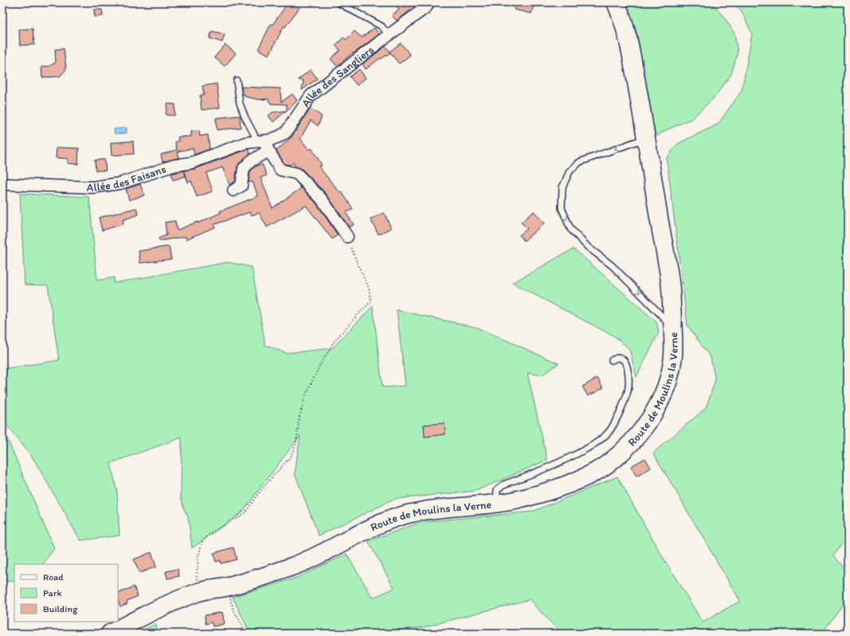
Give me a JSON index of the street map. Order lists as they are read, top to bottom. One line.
{"streets":{"main road":["Route de Moulins la Verne"],"street":["Allée des Sangliers","Allée des Faisans"]},"crossings":[["Allée des Sangliers","Allée des Faisans"]],"legend":["Road","Park","Building"]}
